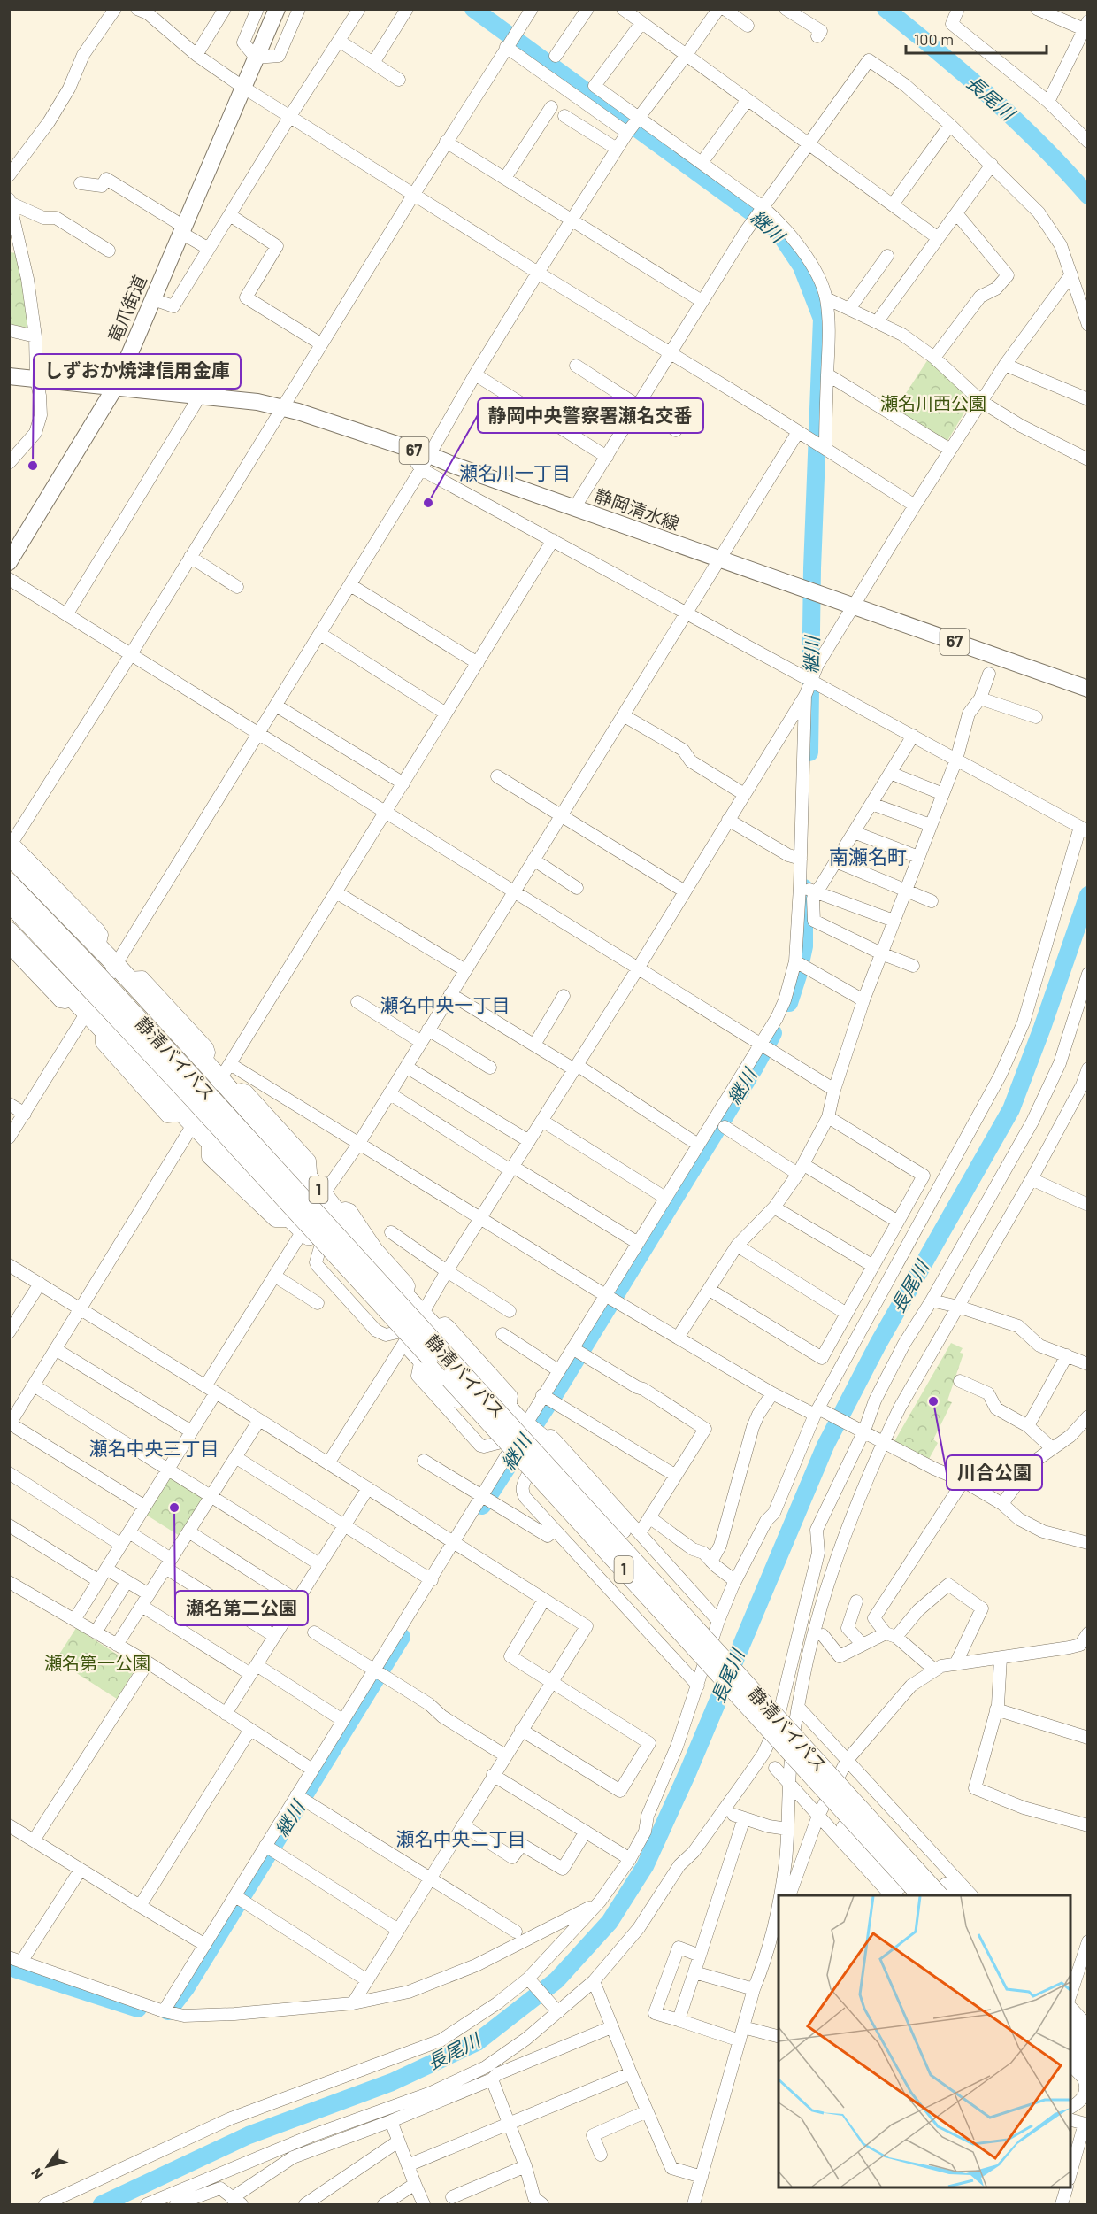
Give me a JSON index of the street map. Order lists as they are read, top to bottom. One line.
{"streets":{"highway":["静清バイパス","1"],"main road":["竜爪街道","67","静岡清水線"]},"crossings":[["竜爪街道","静岡清水線"],["静清バイパス","1"]],"districts":["瀬名川一丁目","南瀬名町","瀬名中央一丁目","瀬名中央三丁目","瀬名中央二丁目"],"water":["長尾川","継川"],"parks":["瀬名川西公園","瀬名第一公園"],"places":["しずおか焼津信用金庫","静岡中央警察署瀬名交番","川合公園","瀬名第二公園"],"scale_bar":"100 m","north":"bottom left"}
